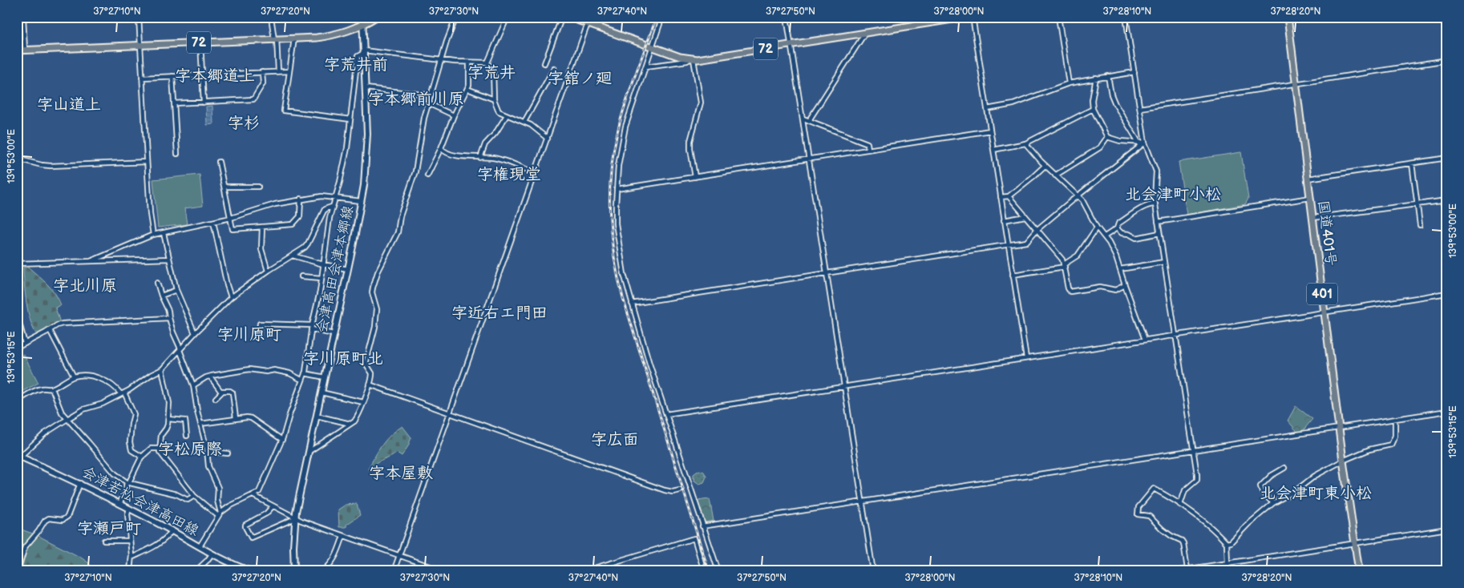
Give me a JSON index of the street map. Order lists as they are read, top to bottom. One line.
{"streets":{"main road":["72","国道401号","会津高田会津本郷線","401","会津若松会津高田線"]},"crossings":[["72","会津高田会津本郷線"]],"districts":["字荒井前","字荒井","字本郷道上","字舘ノ廻","字本郷前川原","字山道上","字杉","字権現堂","北会津町小松","字北川原","字近右エ門田","字川原町","字川原町北","字広面","字松原際","字本屋敷","北会津町東小松","字瀬戸町"],"coordinates":["37°27'10\"N","37°27'20\"N","37°27'30\"N","37°27'40\"N","37°27'50\"N","37°28'00\"N","37°28'10\"N","37°28'20\"N","139°53'00\"E","139°53'15\"E"]}
